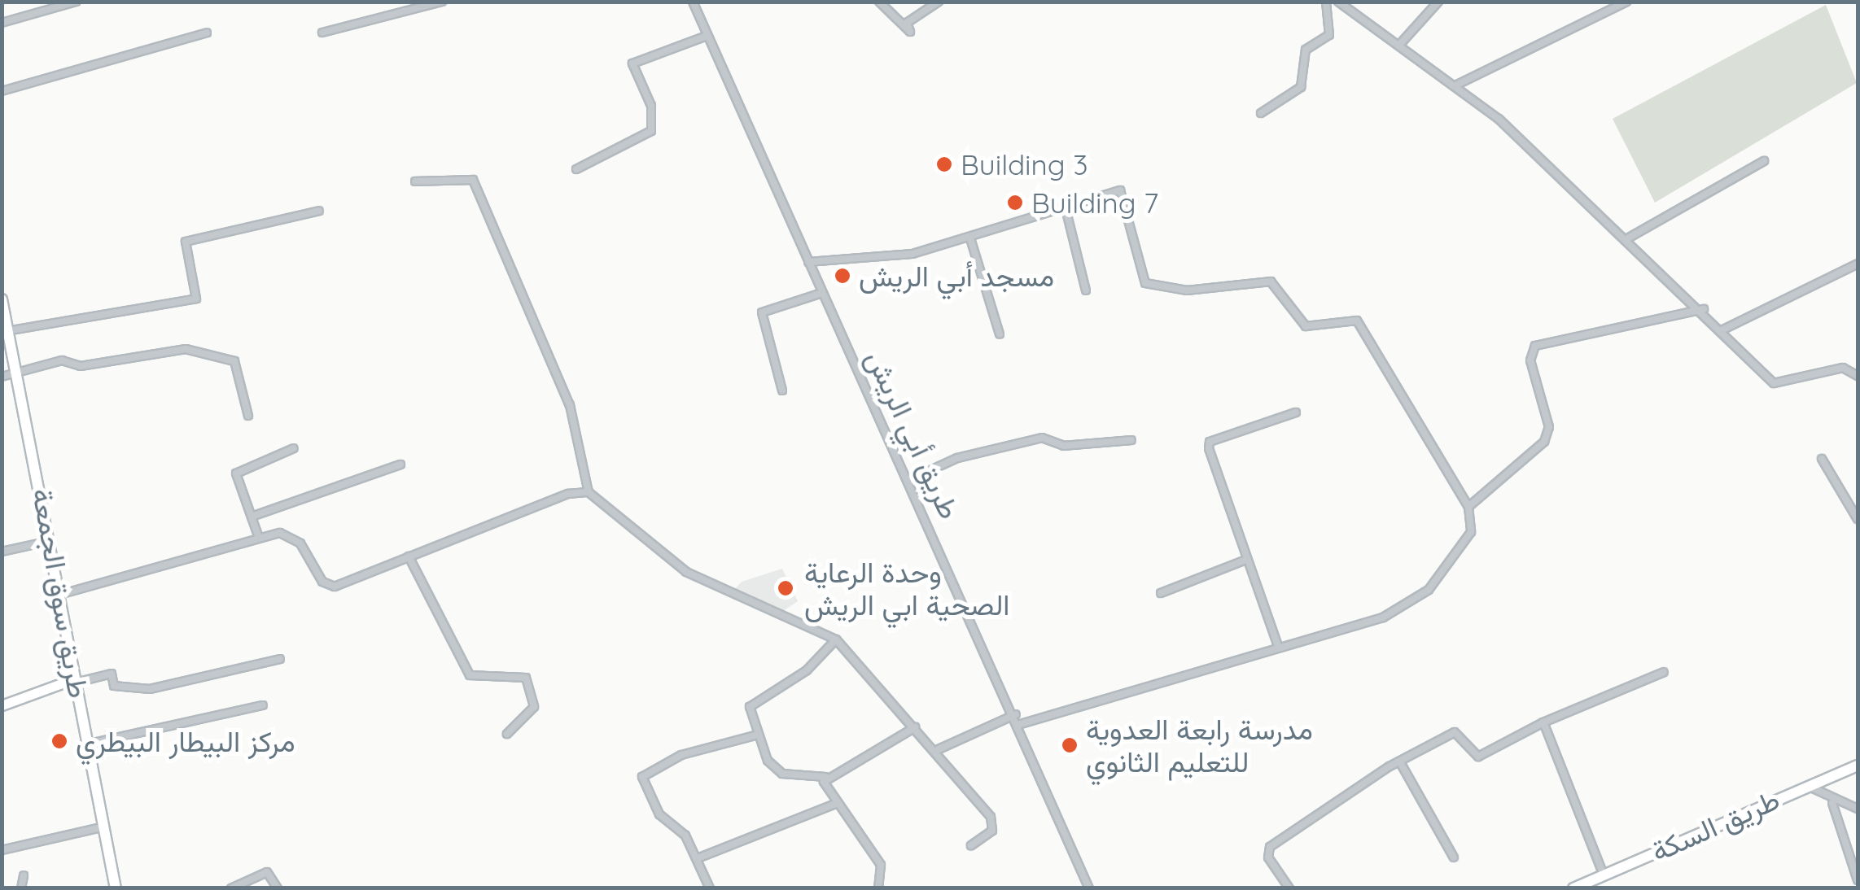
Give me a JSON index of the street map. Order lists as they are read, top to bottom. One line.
{"streets":{"main road":["طريق سوق الجمعة","طريق السكة"],"street":["طريق أبي الريش"]},"places":["Building 3","Building 7","مسجد أبي الريش","وحدة الرعاية الصحية ابي الريش","مركز البيطار البيطري","مدرسة رابعة العدوية للتعليم الثانوي"]}
